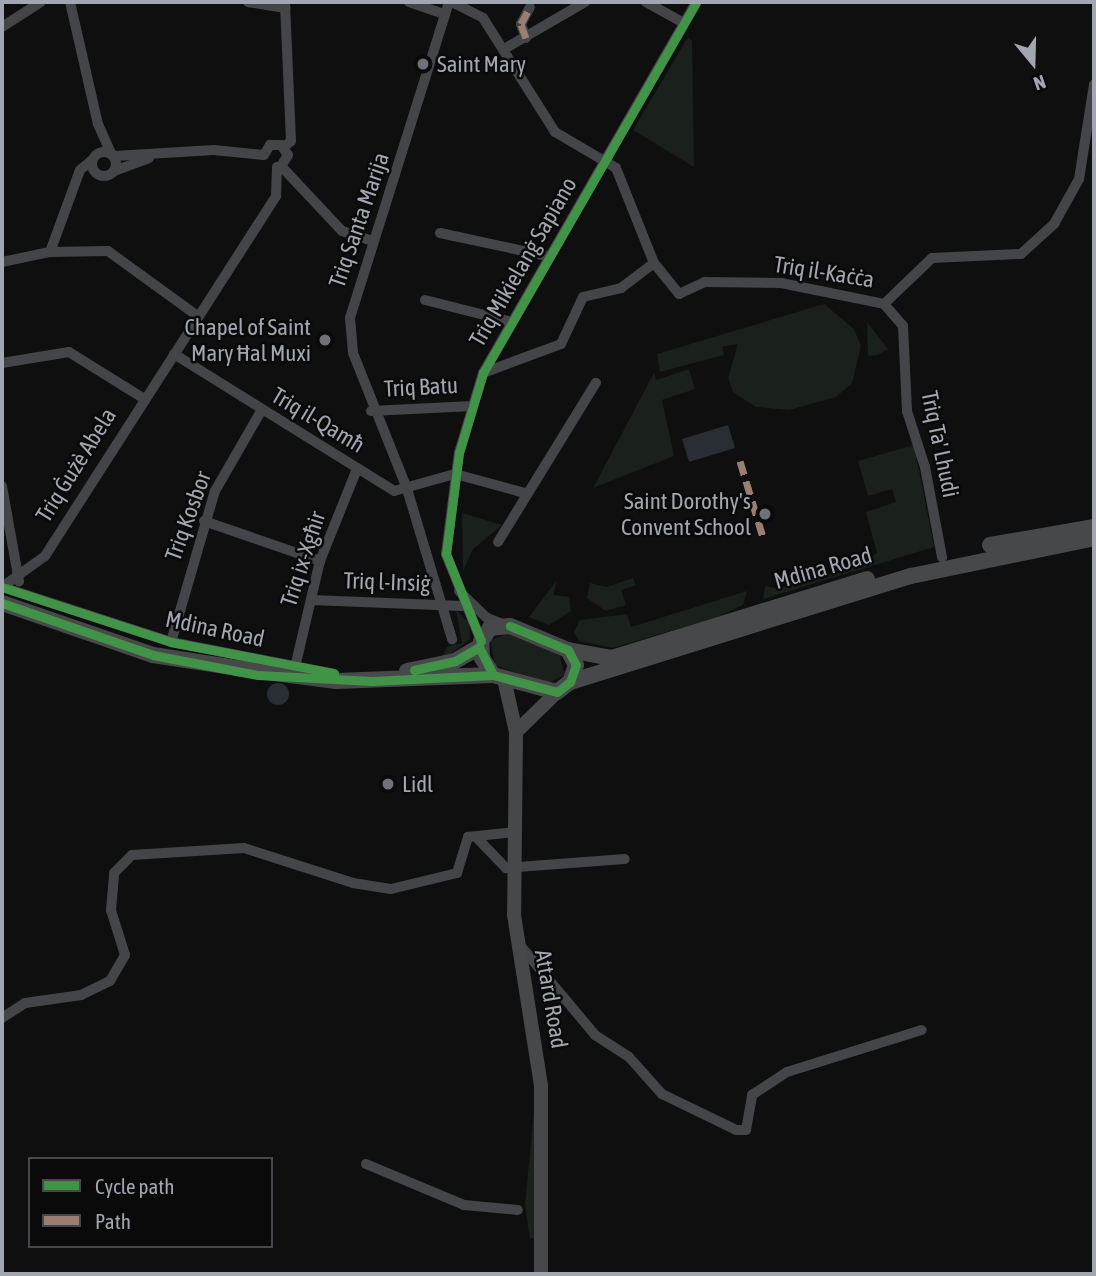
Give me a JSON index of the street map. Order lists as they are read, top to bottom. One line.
{"streets":{"highway":["Mdina Road"],"main road":["Attard Road"],"street":["Triq Santa Marija","Triq Mikielanġ Sapiano","Triq il-Kaċċa","Triq Batu","Triq il-Qamħ","Triq Ta' Lhudi","Triq Ġużè Abela","Triq Kosbor","Triq ix-Xgħir","Triq l-Insiġ"]},"crossings":[["Triq Santa Marija","Triq Batu"],["Triq Santa Marija","Triq il-Qamħ"],["Triq Santa Marija","Triq l-Insiġ"],["Triq Mikielanġ Sapiano","Triq Batu"],["Triq Mikielanġ Sapiano","Mdina Road"],["Triq Mikielanġ Sapiano","Triq l-Insiġ"],["Triq il-Kaċċa","Triq Ta' Lhudi"],["Triq il-Qamħ","Triq Ġużè Abela"],["Triq il-Qamħ","Triq Kosbor"],["Triq il-Qamħ","Triq ix-Xgħir"],["Triq Ta' Lhudi","Mdina Road"],["Triq Ġużè Abela","Mdina Road"],["Triq Kosbor","Mdina Road"],["Triq ix-Xgħir","Mdina Road"],["Triq ix-Xgħir","Triq l-Insiġ"],["Mdina Road","Attard Road"]],"places":["Saint Mary","Chapel of Saint Mary Ħal Muxi","Saint Dorothy's Convent School","Lidl"],"legend":["Cycle path","Path"],"north":"bottom"}
